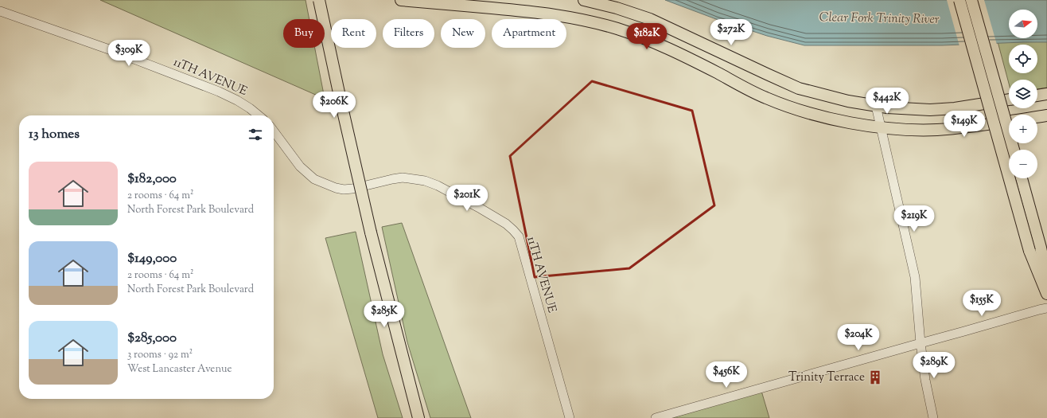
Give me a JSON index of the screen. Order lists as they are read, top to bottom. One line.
{"streets":{"street":["11TH AVENUE"]},"water":["Clear Fork Trinity River"],"places":{"building":["Trinity Terrace"]},"north":"right","page":{"map_buttons":["+","−"],"price":["$272K","$182K","$309K","$442K","$206K","$149K","$201K","$219K","$155K","$285K","$204K","$289K","$456K"],"chip":["Buy","Rent","Filters","New","Apartment"],"heading":"13 homes","list":[{"name":"$182,000","note":"2 rooms · 64 m² · North Forest Park Boulevard"},{"name":"$149,000","note":"2 rooms · 64 m² · North Forest Park Boulevard"},{"name":"$285,000","note":"3 rooms · 92 m² · West Lancaster Avenue"}]}}
